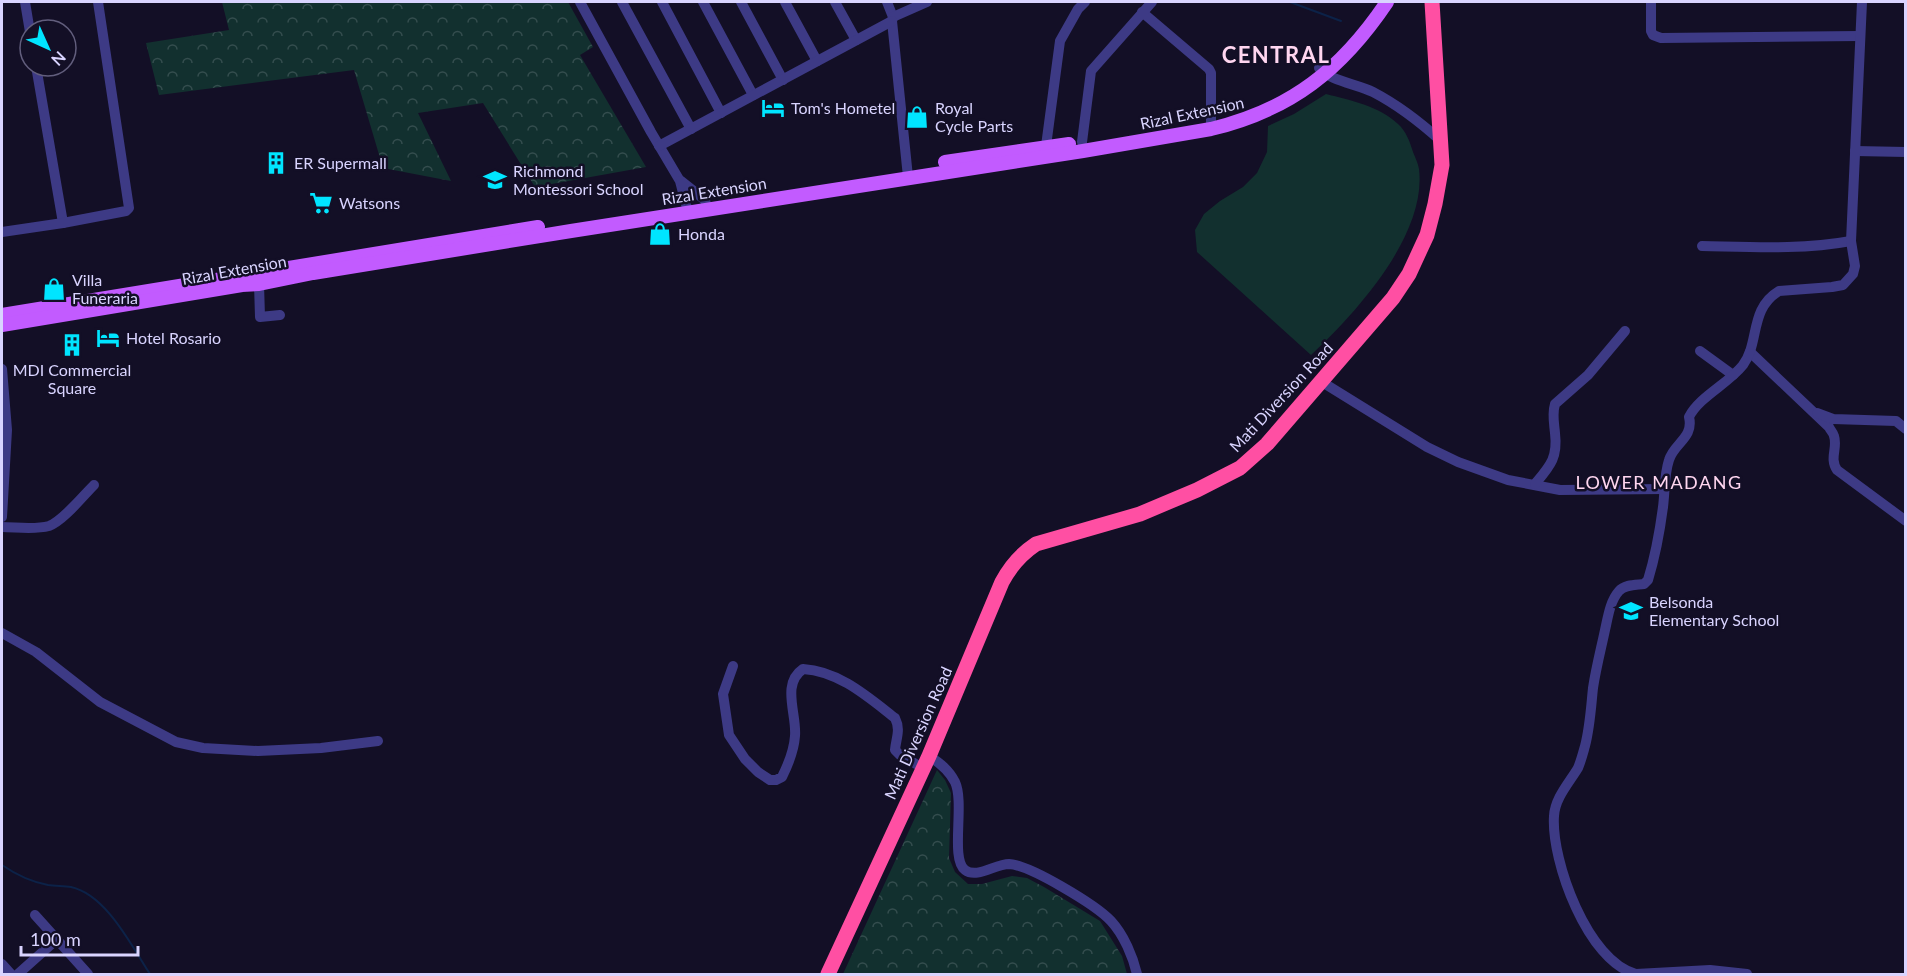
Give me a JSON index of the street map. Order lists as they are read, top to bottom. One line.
{"streets":{"highway":["Mati Diversion Road"],"main road":["Rizal Extension"]},"districts":["CENTRAL","LOWER MADANG"],"places":{"hotel":["Tom's Hometel","Hotel Rosario"],"shop":["Royal Cycle Parts","Honda","Villa Funeraria"],"building":["ER Supermall","MDI Commercial Square"],"school or university":["Richmond Montessori School","Belsonda Elementary School"],"supermarket":["Watsons"]},"scale_bar":"100 m","north":"bottom right"}
